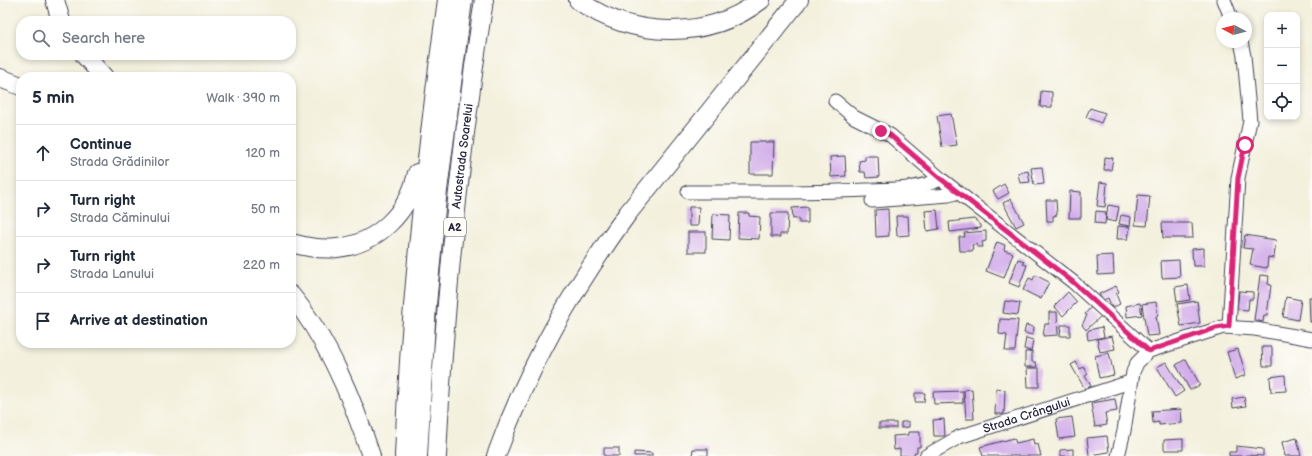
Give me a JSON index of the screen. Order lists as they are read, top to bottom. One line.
{"streets":{"highway":["Autostrada Soarelui","A2"],"street":["Strada Crângului"]},"north":"left","page":{"map_buttons":["+","−"],"search":"Search here","heading":["5 min","Walk · 390 m"],"list":[["Continue","Strada Grădinilor","120 m"],["Turn right","Strada Căminului","50 m"],["Turn right","Strada Lanului","220 m"],"Arrive at destination"]}}
